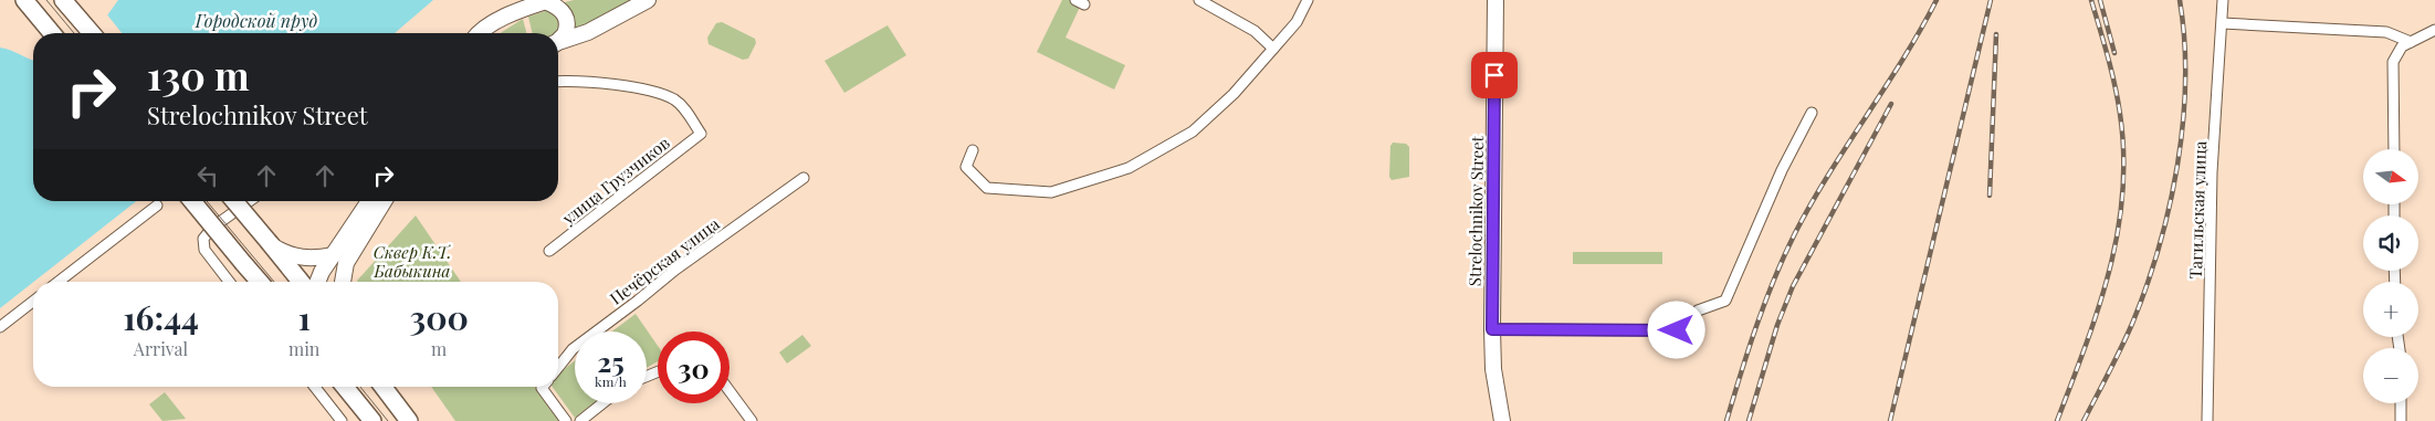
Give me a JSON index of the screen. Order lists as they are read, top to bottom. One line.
{"streets":{"street":["улица Грузчиков","Тагильская улица","Strelochnikov Street","Печёрская улица"]},"water":["Городской пруд"],"parks":["Сквер К.Т. Бабыкина"],"north":"right","page":{"turn":["130 m","Strelochnikov Street"],"map_buttons":["+","−"],"eta":["16:44","Arrival","1","min","300","m"],"speed":"25 km/h","limit":"30"}}
